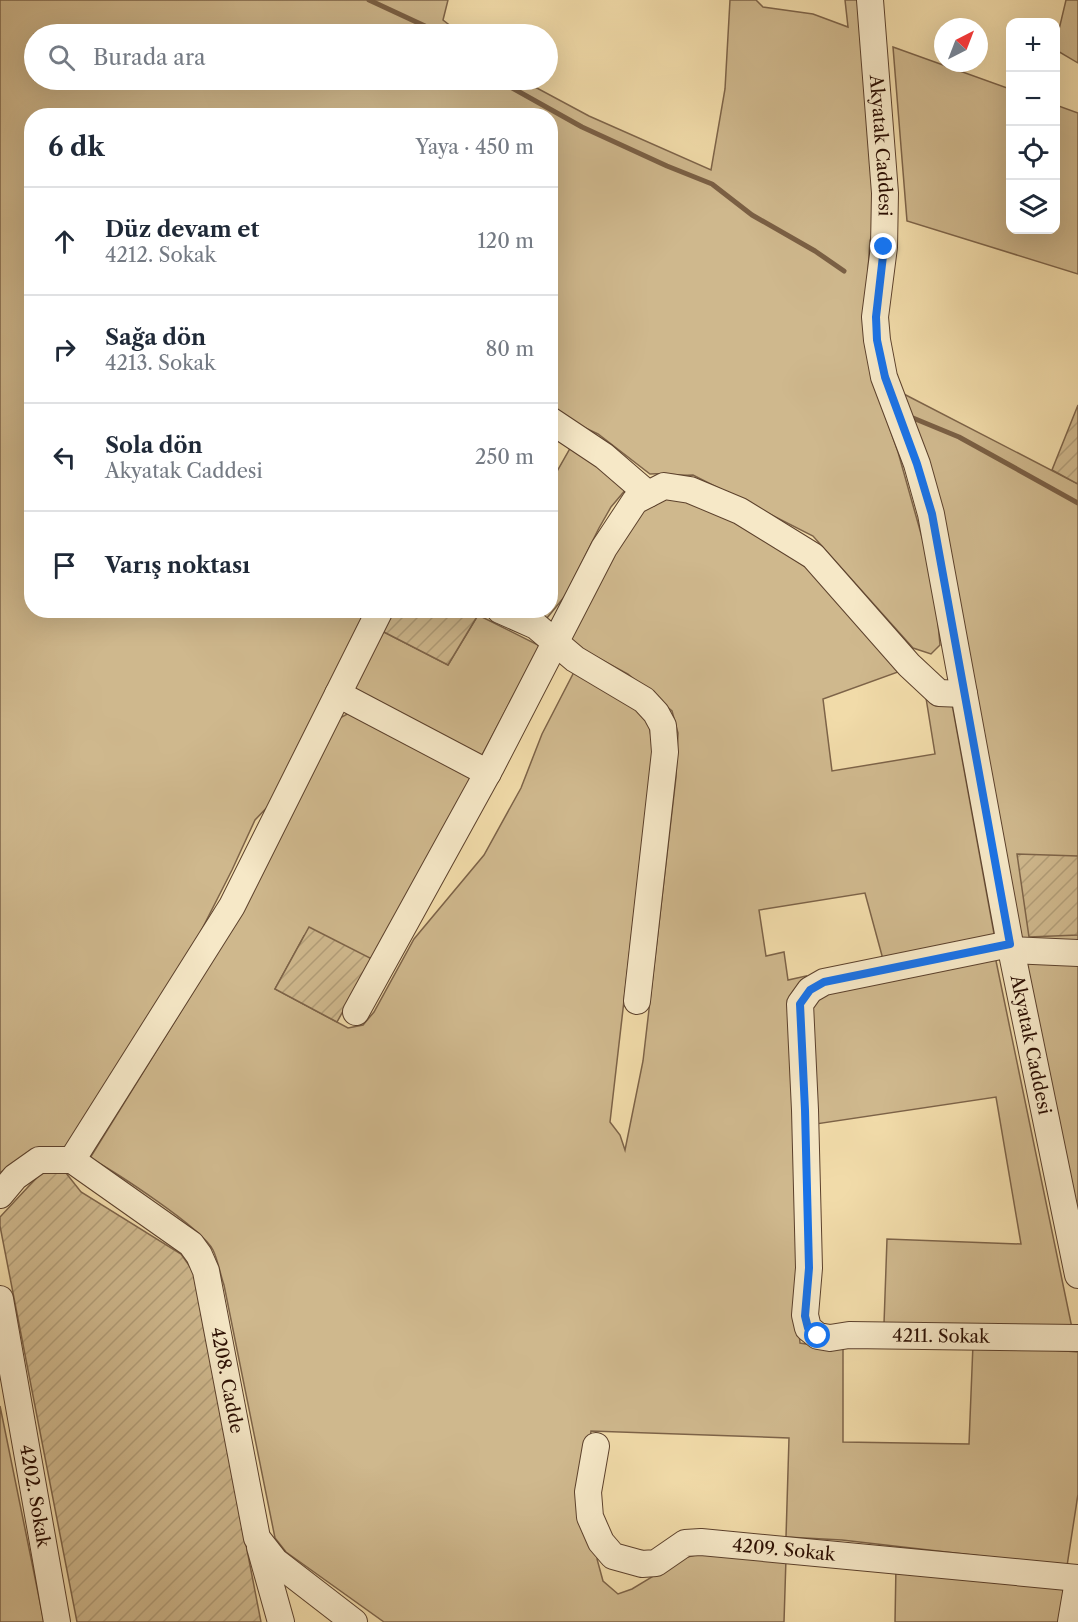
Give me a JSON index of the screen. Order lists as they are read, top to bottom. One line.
{"streets":{"street":["Akyatak Caddesi","4211. Sokak","4208. Cadde","4202. Sokak","4209. Sokak"]},"crossings":[["Akyatak Caddesi","4211. Sokak"]],"north":"top right","page":{"map_buttons":["+","−"],"search":"Burada ara","heading":["6 dk","Yaya · 450 m"],"list":[["Düz devam et","4212. Sokak","120 m"],["Sağa dön","4213. Sokak","80 m"],["Sola dön","Akyatak Caddesi","250 m"],"Varış noktası"]}}
